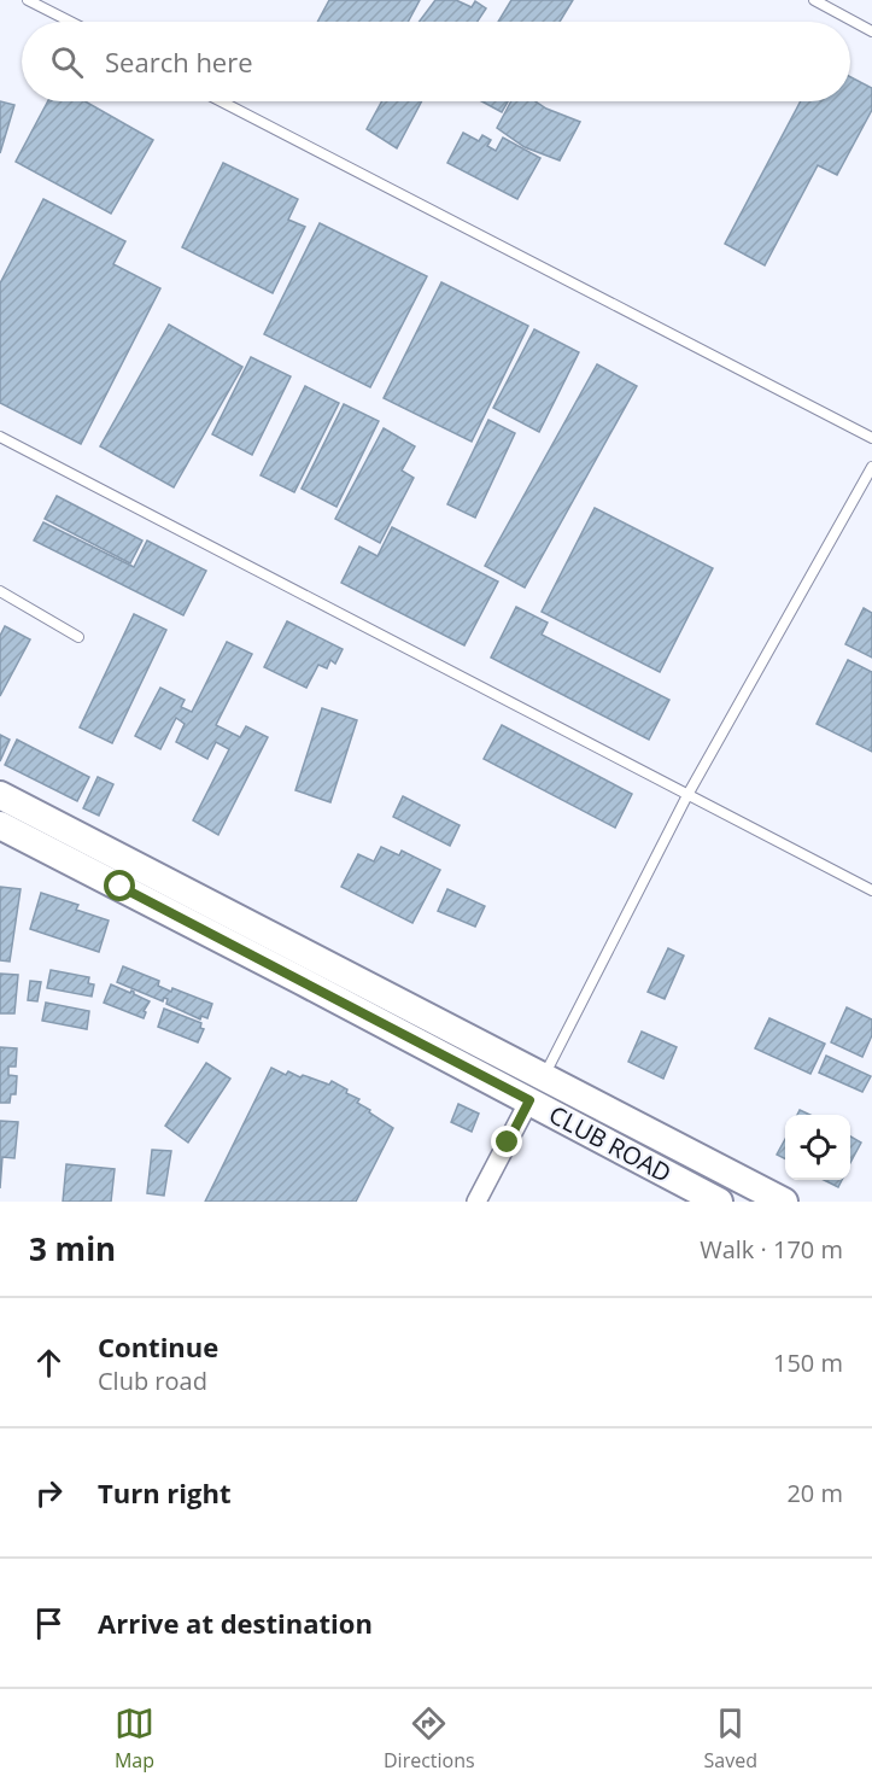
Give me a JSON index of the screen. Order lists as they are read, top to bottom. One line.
{"streets":{"main road":["CLUB ROAD"]},"page":{"search":"Search here","heading":["3 min","Walk · 170 m"],"list":[["Continue","Club road","150 m"],["Turn right","20 m"],"Arrive at destination"],"nav":["Map","Directions","Saved"]}}
